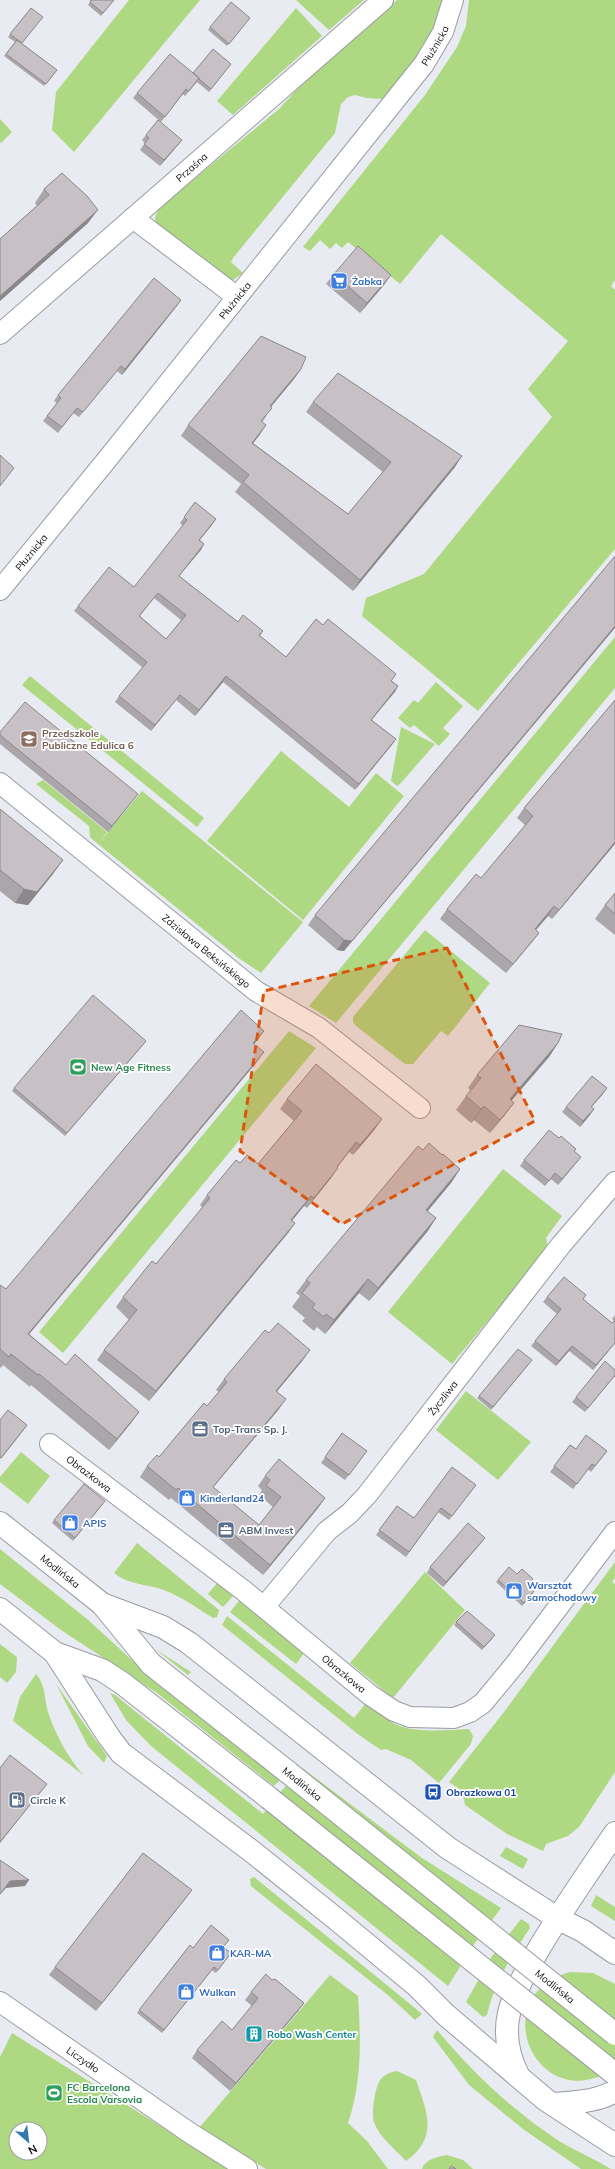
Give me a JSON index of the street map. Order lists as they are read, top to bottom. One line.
{"streets":{"main road":["Modlińska"],"street":["Płużnicka","Przaśna","Zdzisława Beksińskiego","Życzliwa","Obrazkowa","Liczydło"]},"crossings":[["Życzliwa","Obrazkowa"]],"places":{"supermarket":["Żabka"],"school or university":["Przedszkole Publiczne Edulica 6"],"sports":["New Age Fitness","FC Barcelona Escola Varsovia"],"office":["Top-Trans Sp. J.","ABM Invest"],"shop":["Kinderland24","APIS","Warsztat samochodowy","KAR-MA","Wulkan"],"bus stop":["Obrazkowa 01"],"fuel station":["Circle K"],"building":["Robo Wash Center"]},"north":"bottom right"}
